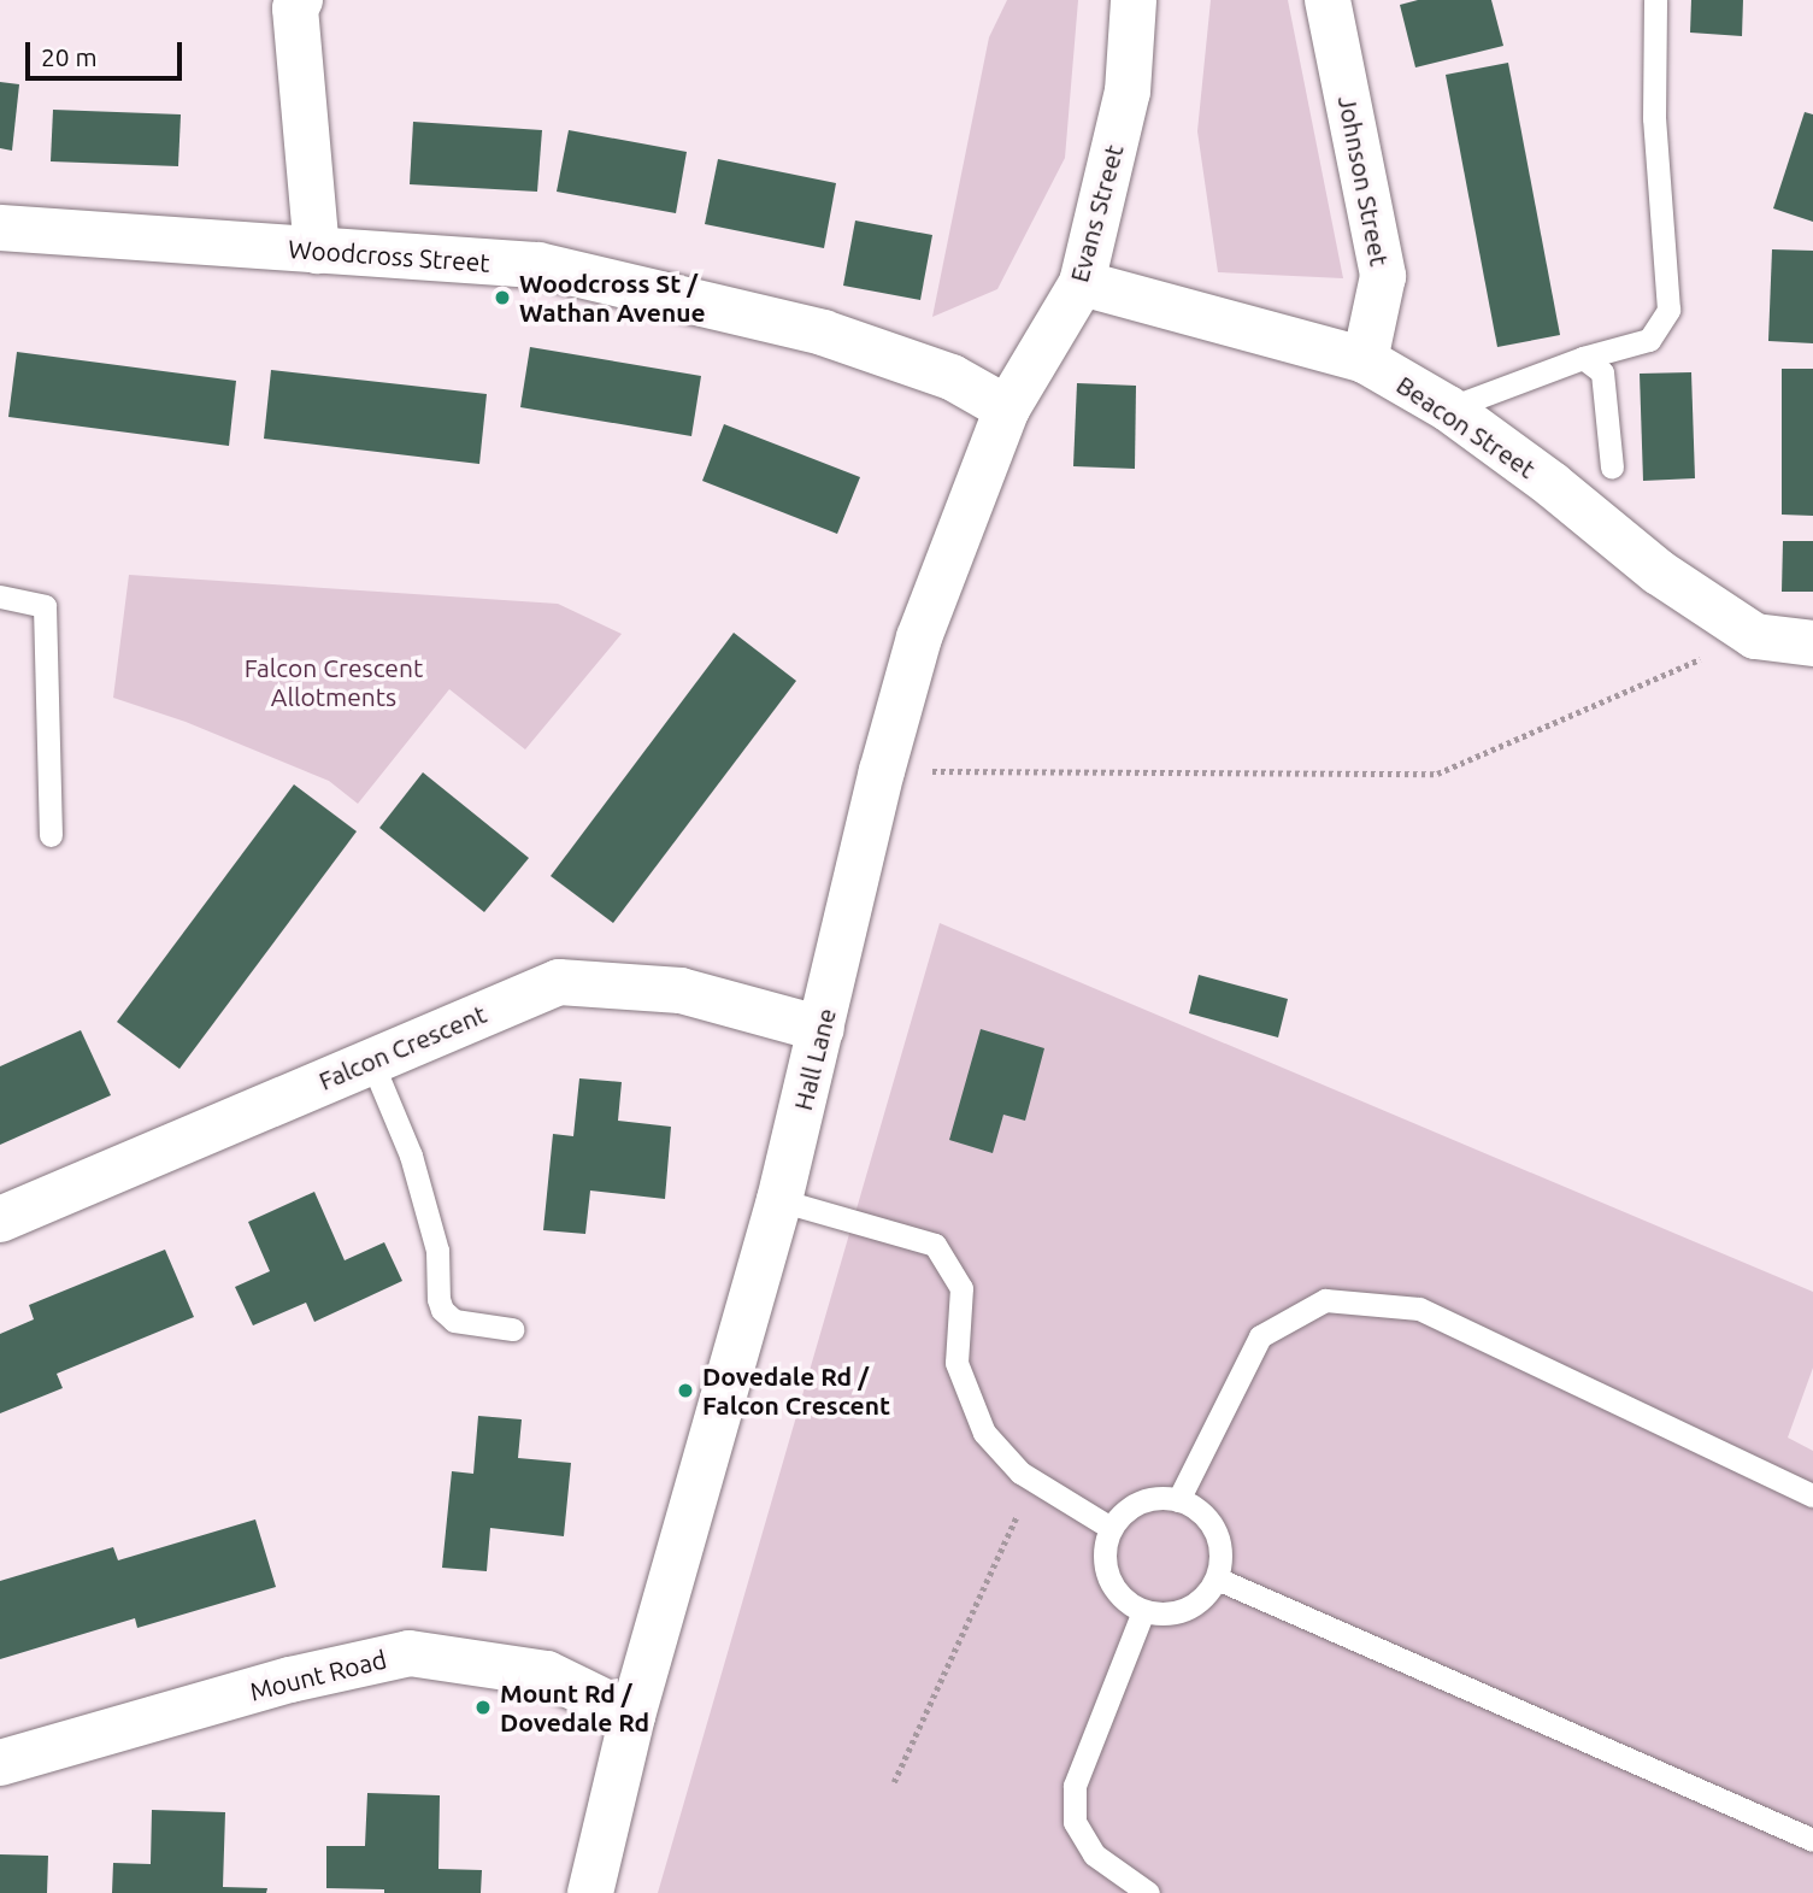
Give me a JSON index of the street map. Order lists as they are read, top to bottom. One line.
{"streets":{"street":["Johnson Street","Evans Street","Woodcross Street","Beacon Street","Falcon Crescent","Hall Lane","Mount Road"]},"crossings":[["Johnson Street","Beacon Street"],["Evans Street","Woodcross Street"],["Evans Street","Beacon Street"],["Evans Street","Hall Lane"],["Woodcross Street","Hall Lane"],["Falcon Crescent","Hall Lane"],["Hall Lane","Mount Road"]],"parks":["Falcon Crescent Allotments"],"places":["Woodcross St / Wathan Avenue","Dovedale Rd / Falcon Crescent","Mount Rd / Dovedale Rd"],"scale_bar":"20 m"}
